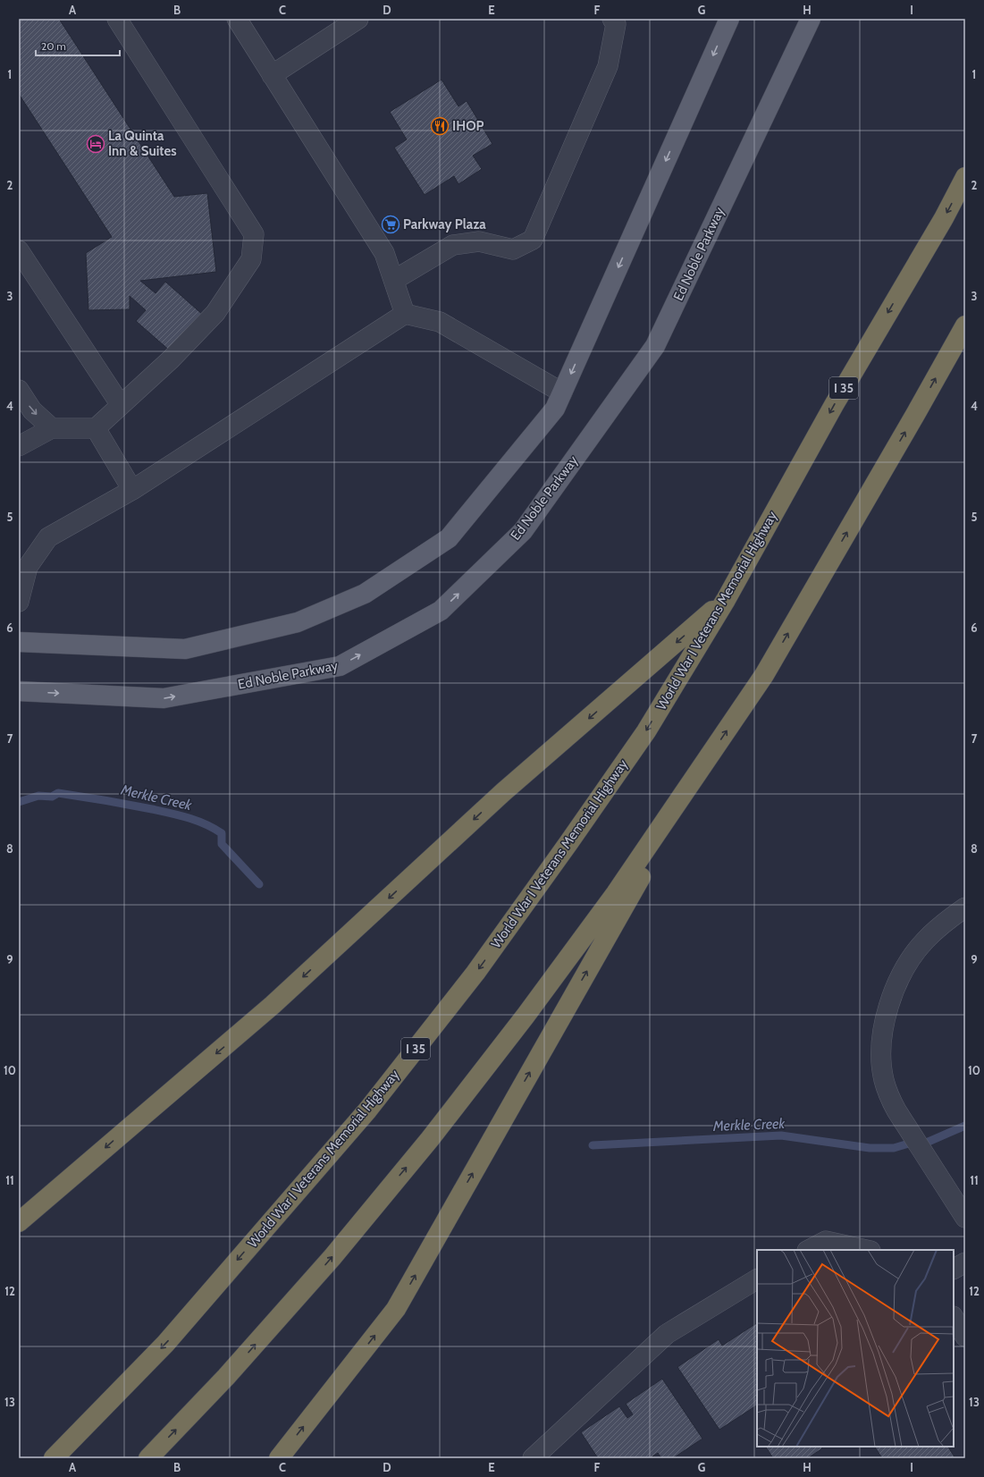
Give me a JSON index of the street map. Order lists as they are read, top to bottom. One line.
{"streets":{"highway":["I 35","World War I Veterans Memorial Highway"],"main road":["Ed Noble Parkway"]},"water":["Merkle Creek"],"places":{"restaurant":["IHOP"],"hotel":["La Quinta Inn & Suites"],"supermarket":["Parkway Plaza"]},"scale_bar":"20 m","grid":{"columns":["A","B","C","D","E","F","G","H","I"],"rows":["1","2","3","4","5","6","7","8","9","10","11","12","13"]}}
